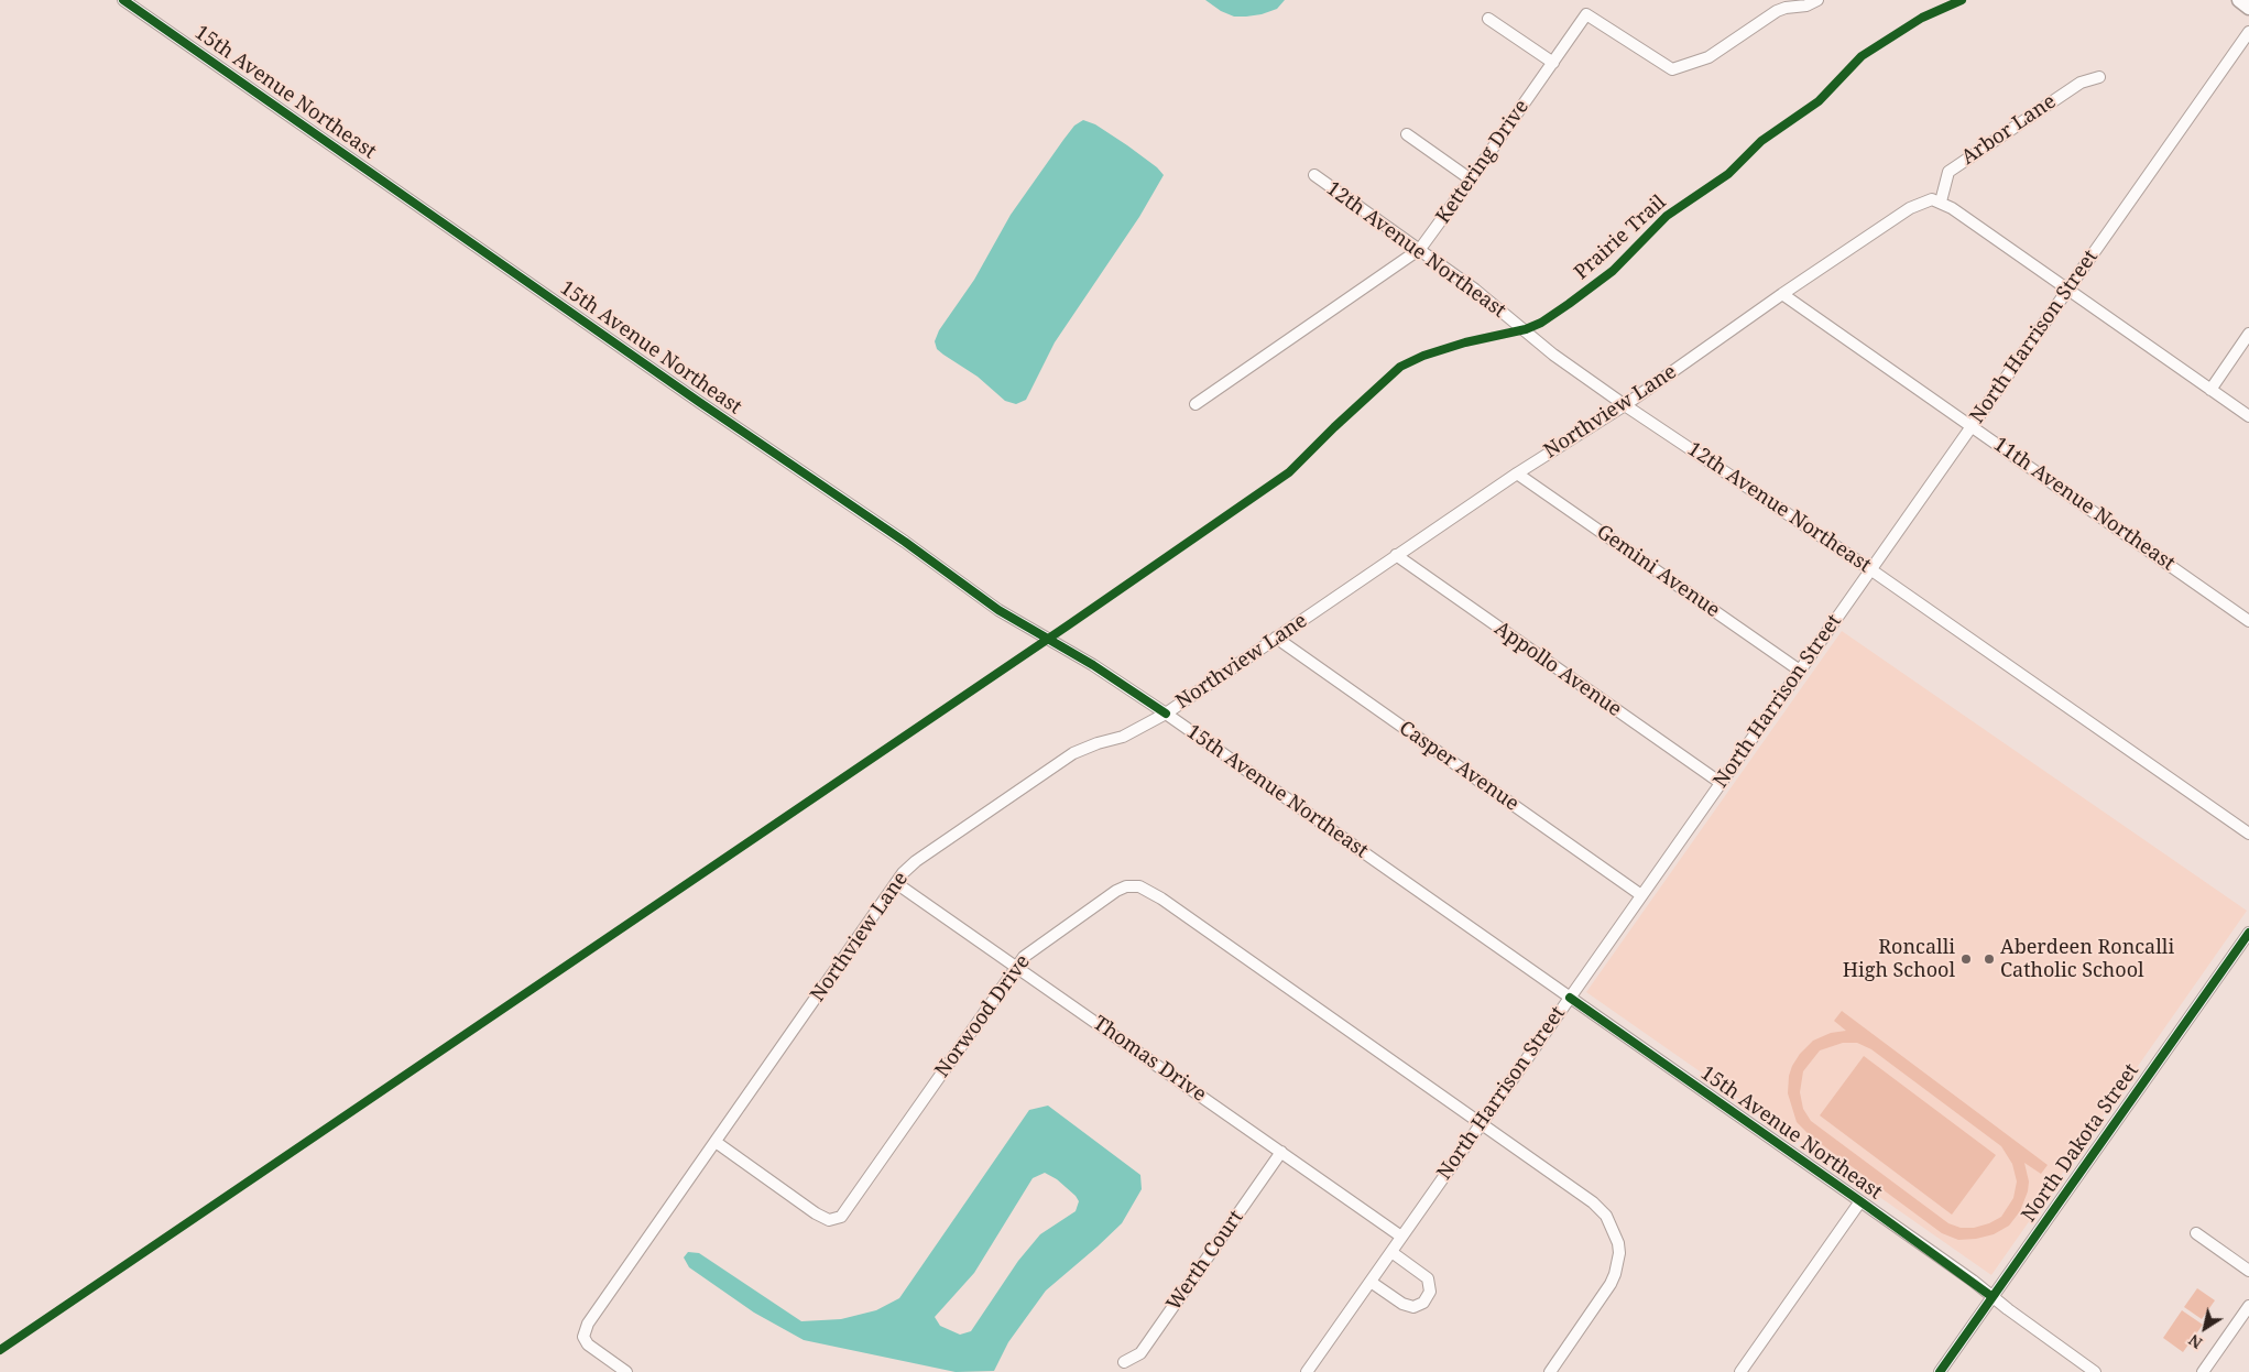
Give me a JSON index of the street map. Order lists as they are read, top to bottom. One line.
{"streets":{"street":["15th Avenue Northeast","Arbor Lane","Kettering Drive","12th Avenue Northeast","North Harrison Street","Northview Lane","11th Avenue Northeast","Gemini Avenue","Appollo Avenue","Casper Avenue","Norwood Drive","Thomas Drive","North Dakota Street","Werth Court"],"cycle path":["Prairie Trail"]},"crossings":[["15th Avenue Northeast","North Harrison Street"],["15th Avenue Northeast","Northview Lane"],["15th Avenue Northeast","North Dakota Street"],["Arbor Lane","Northview Lane"],["Kettering Drive","12th Avenue Northeast"],["12th Avenue Northeast","North Harrison Street"],["12th Avenue Northeast","Northview Lane"],["North Harrison Street","11th Avenue Northeast"],["North Harrison Street","Gemini Avenue"],["North Harrison Street","Appollo Avenue"],["North Harrison Street","Casper Avenue"],["North Harrison Street","Norwood Drive"],["North Harrison Street","Thomas Drive"],["Northview Lane","11th Avenue Northeast"],["Northview Lane","Gemini Avenue"],["Northview Lane","Appollo Avenue"],["Northview Lane","Casper Avenue"],["Northview Lane","Norwood Drive"],["Northview Lane","Thomas Drive"],["Norwood Drive","Thomas Drive"],["Thomas Drive","Werth Court"]],"places":["Roncalli High School","Aberdeen Roncalli Catholic School"],"north":"bottom left"}
